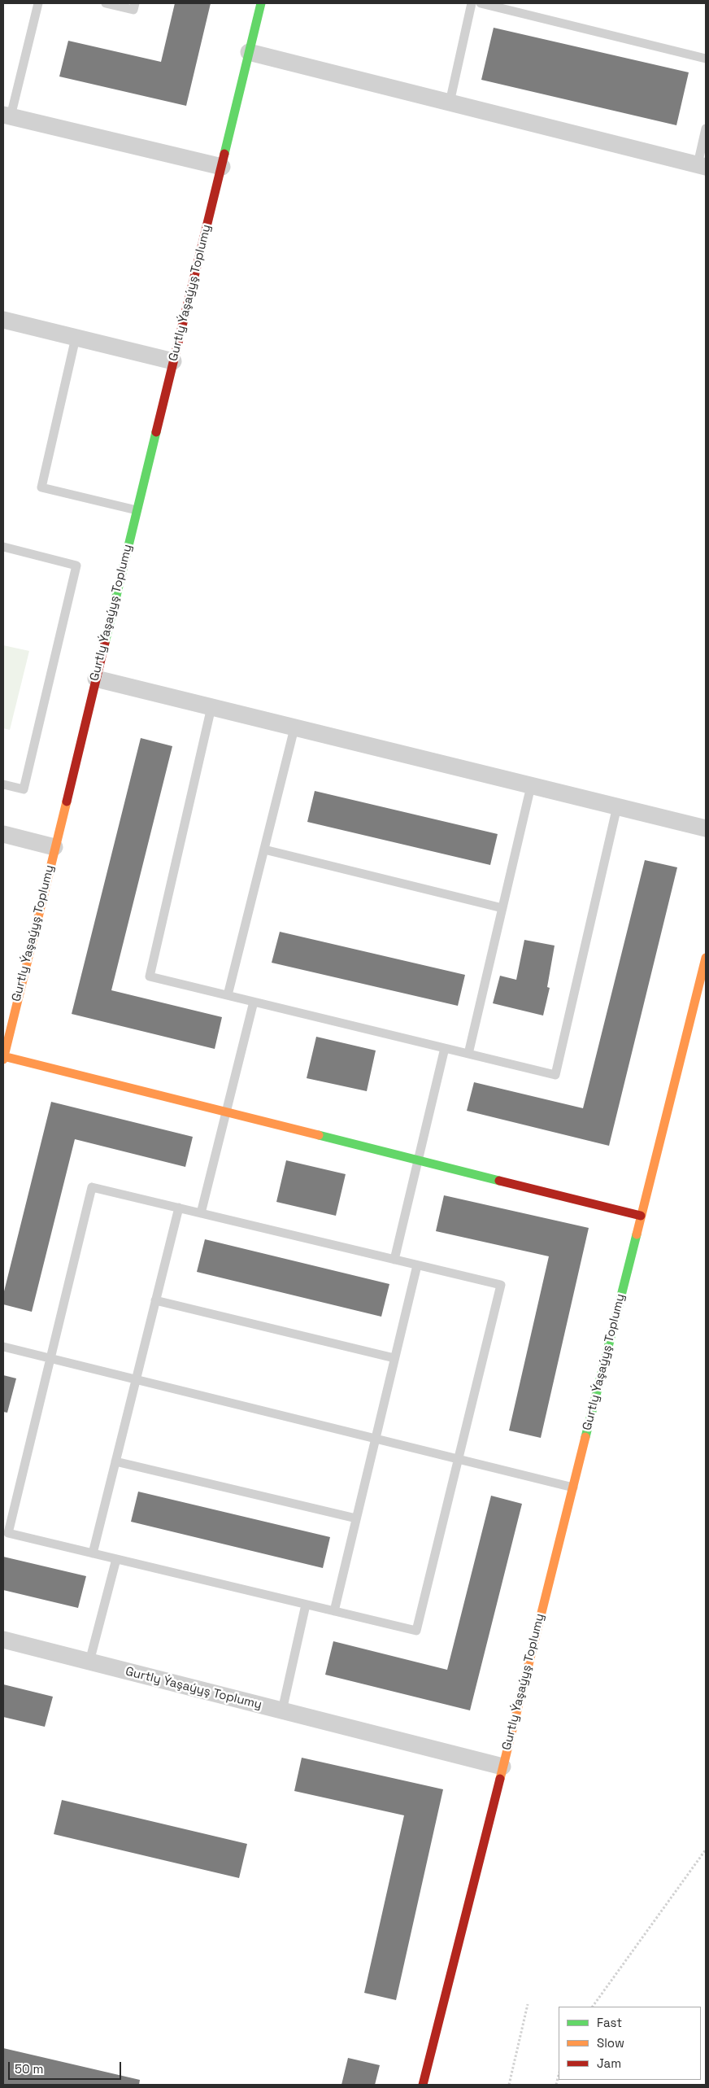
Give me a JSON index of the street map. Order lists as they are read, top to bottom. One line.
{"streets":{"street":["Gurtly Ýaşaýyş Toplumy"]},"legend":["Fast","Slow","Jam"],"scale_bar":"50 m"}
